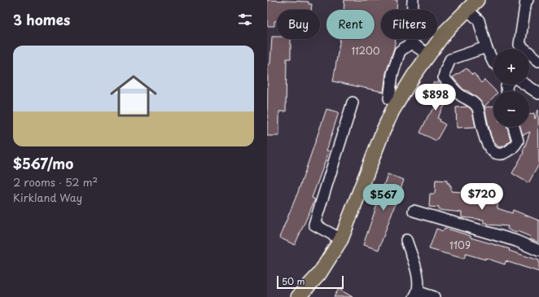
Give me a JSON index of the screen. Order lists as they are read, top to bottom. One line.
{"house_numbers":["11200","1109"],"scale_bar":"50 m","page":{"heading":"3 homes","chip":["Buy","Rent","Filters"],"list":[{"name":"$567/mo","note":"2 rooms · 52 m² · Kirkland Way"}],"map_buttons":["+","−"],"price":["$898","$720","$567"],"scale":"50 m"}}
